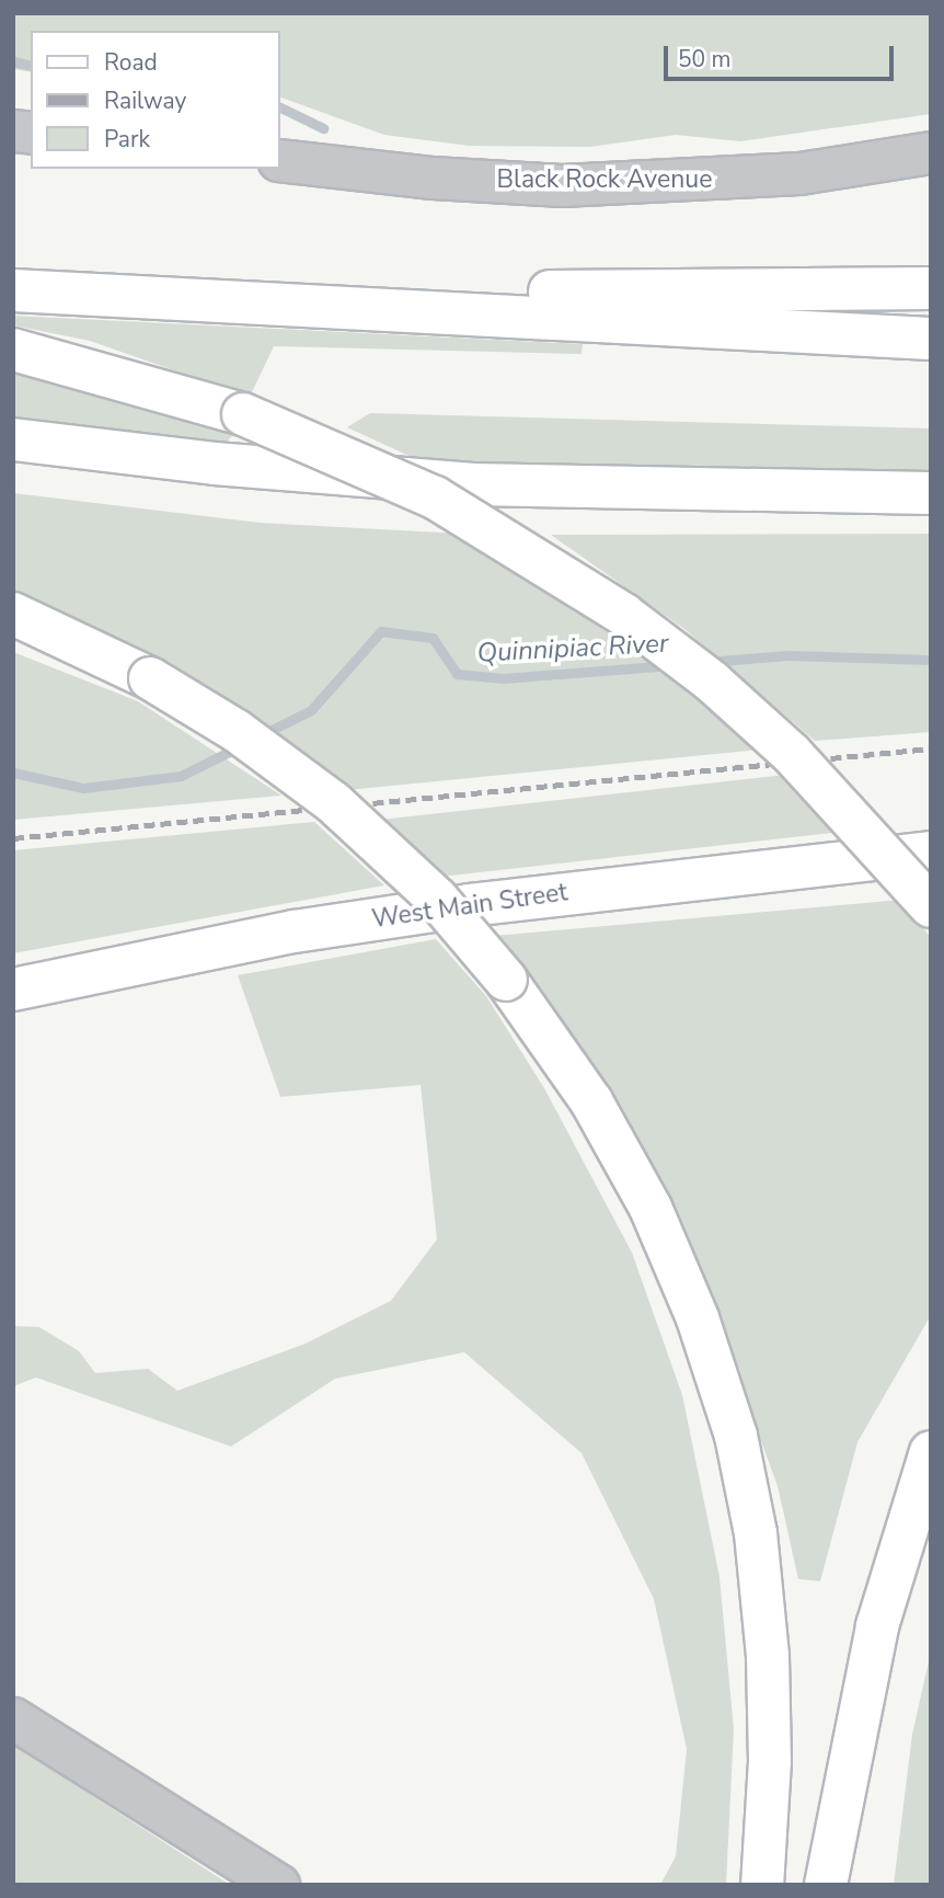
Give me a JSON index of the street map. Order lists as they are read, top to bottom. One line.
{"streets":{"main road":["West Main Street"],"street":["Black Rock Avenue"]},"water":["Quinnipiac River"],"legend":["Road","Railway","Park"],"scale_bar":"50 m"}
